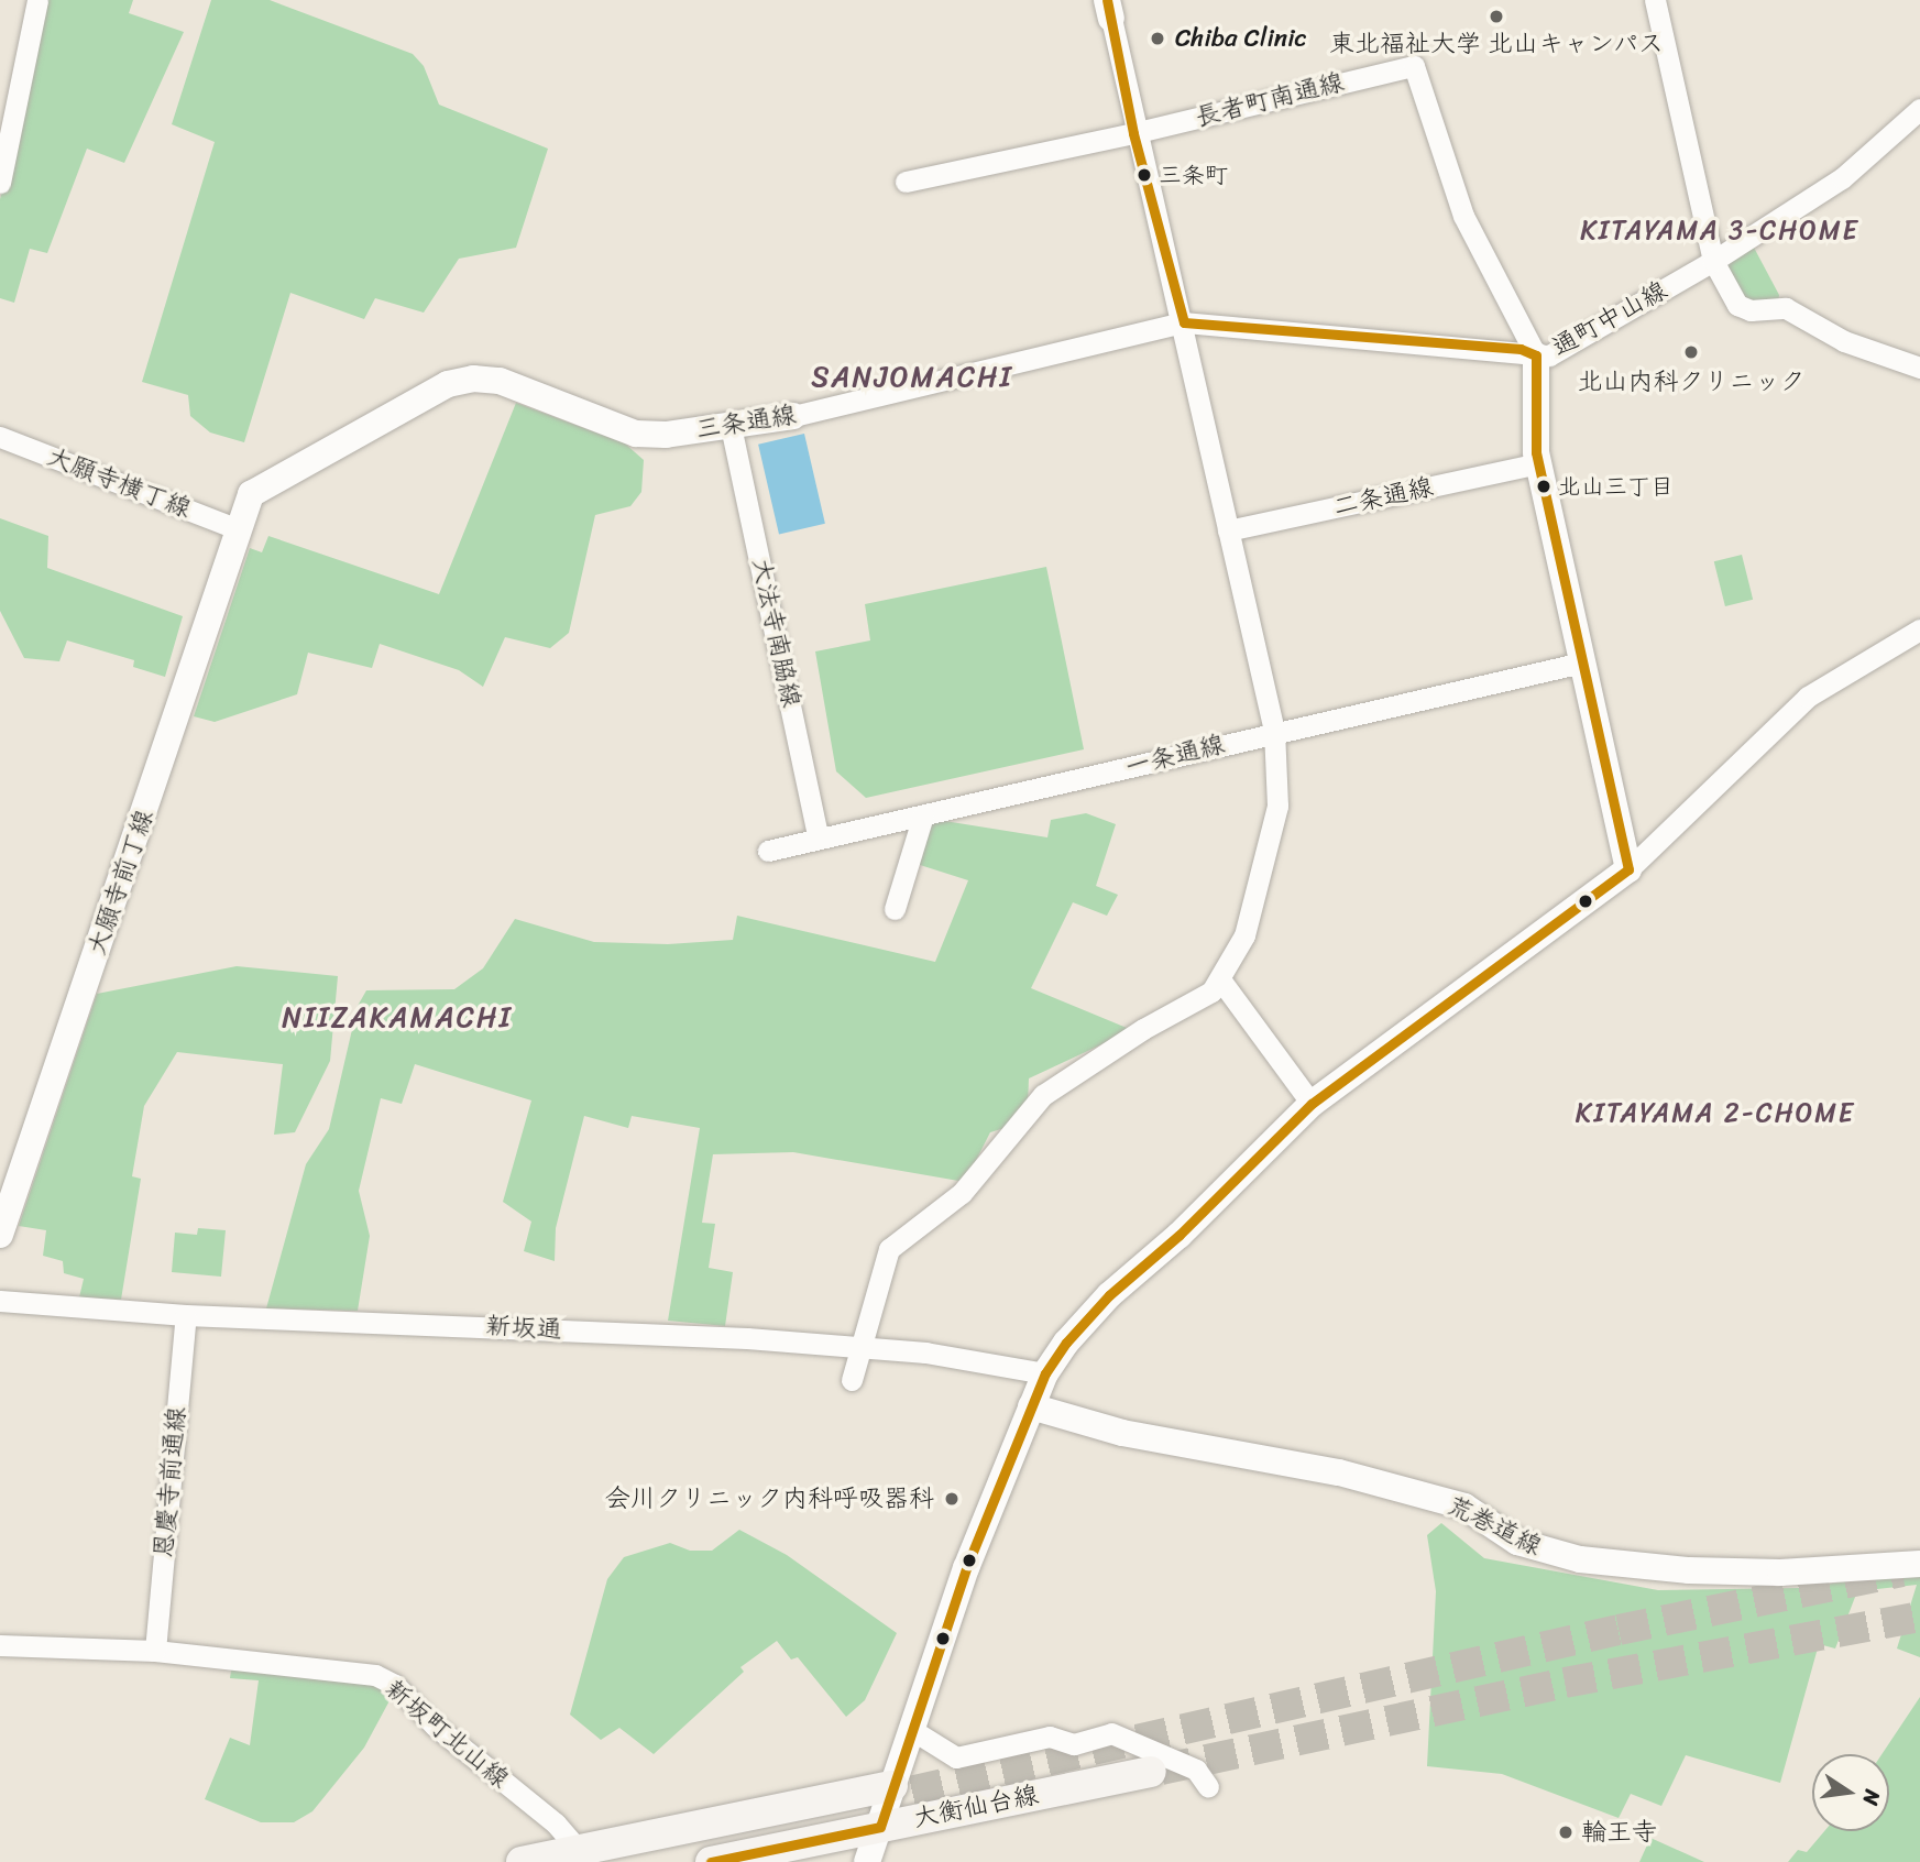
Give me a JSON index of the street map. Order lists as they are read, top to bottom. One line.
{"streets":{"main road":["大衡仙台線"],"street":["長者町南通線","通町中山線","三条通線","大願寺横丁線","二条通線","大法寺南脇線","一条通線","大願寺前丁線","新坂通","恩慶寺前通線","荒巻道線","新坂町北山線"]},"crossings":[["長者町南通線","通町中山線"],["長者町南通線","三条通線"],["通町中山線","三条通線"],["通町中山線","二条通線"],["通町中山線","一条通線"],["三条通線","大願寺横丁線"],["三条通線","大法寺南脇線"],["三条通線","大願寺前丁線"],["大願寺横丁線","大願寺前丁線"],["大法寺南脇線","一条通線"],["新坂通","恩慶寺前通線"],["恩慶寺前通線","新坂町北山線"]],"districts":["KITAYAMA 3-CHOME","SANJOMACHI","NIIZAKAMACHI","KITAYAMA 2-CHOME"],"places":["東北福祉大学 北山キャンパス","Chiba Clinic","三条町","北山内科クリニック","北山三丁目","会川クリニック内科呼吸器科","輪王寺"],"north":"right"}
